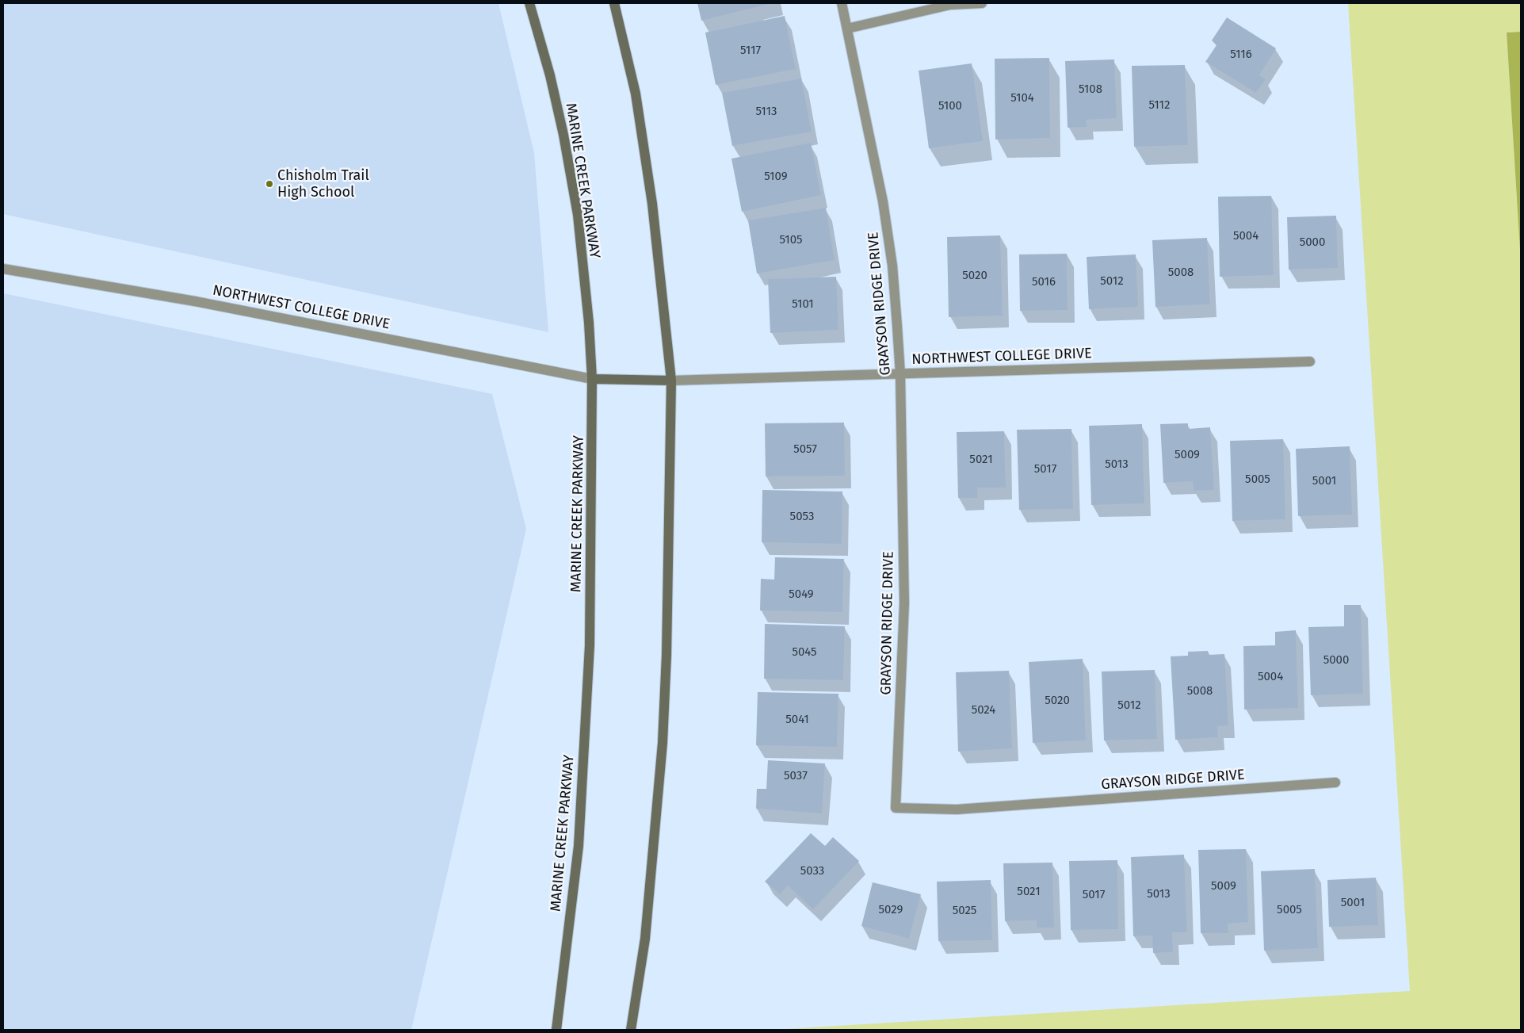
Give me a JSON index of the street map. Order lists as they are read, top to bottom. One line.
{"streets":{"main road":["MARINE CREEK PARKWAY"],"street":["GRAYSON RIDGE DRIVE","NORTHWEST COLLEGE DRIVE"]},"crossings":[["MARINE CREEK PARKWAY","NORTHWEST COLLEGE DRIVE"],["GRAYSON RIDGE DRIVE","NORTHWEST COLLEGE DRIVE"]],"places":["Chisholm Trail High School"],"house_numbers":["5117","5116","5108","5104","5112","5100","5113","5109","5004","5105","5000","5008","5020","5012","5016","5101","5057","5009","5021","5013","5017","5005","5001","5053","5049","5045","5000","5004","5008","5020","5012","5024","5041","5037","5033","5009","5021","5013","5017","5001","5029","5005","5025"]}
